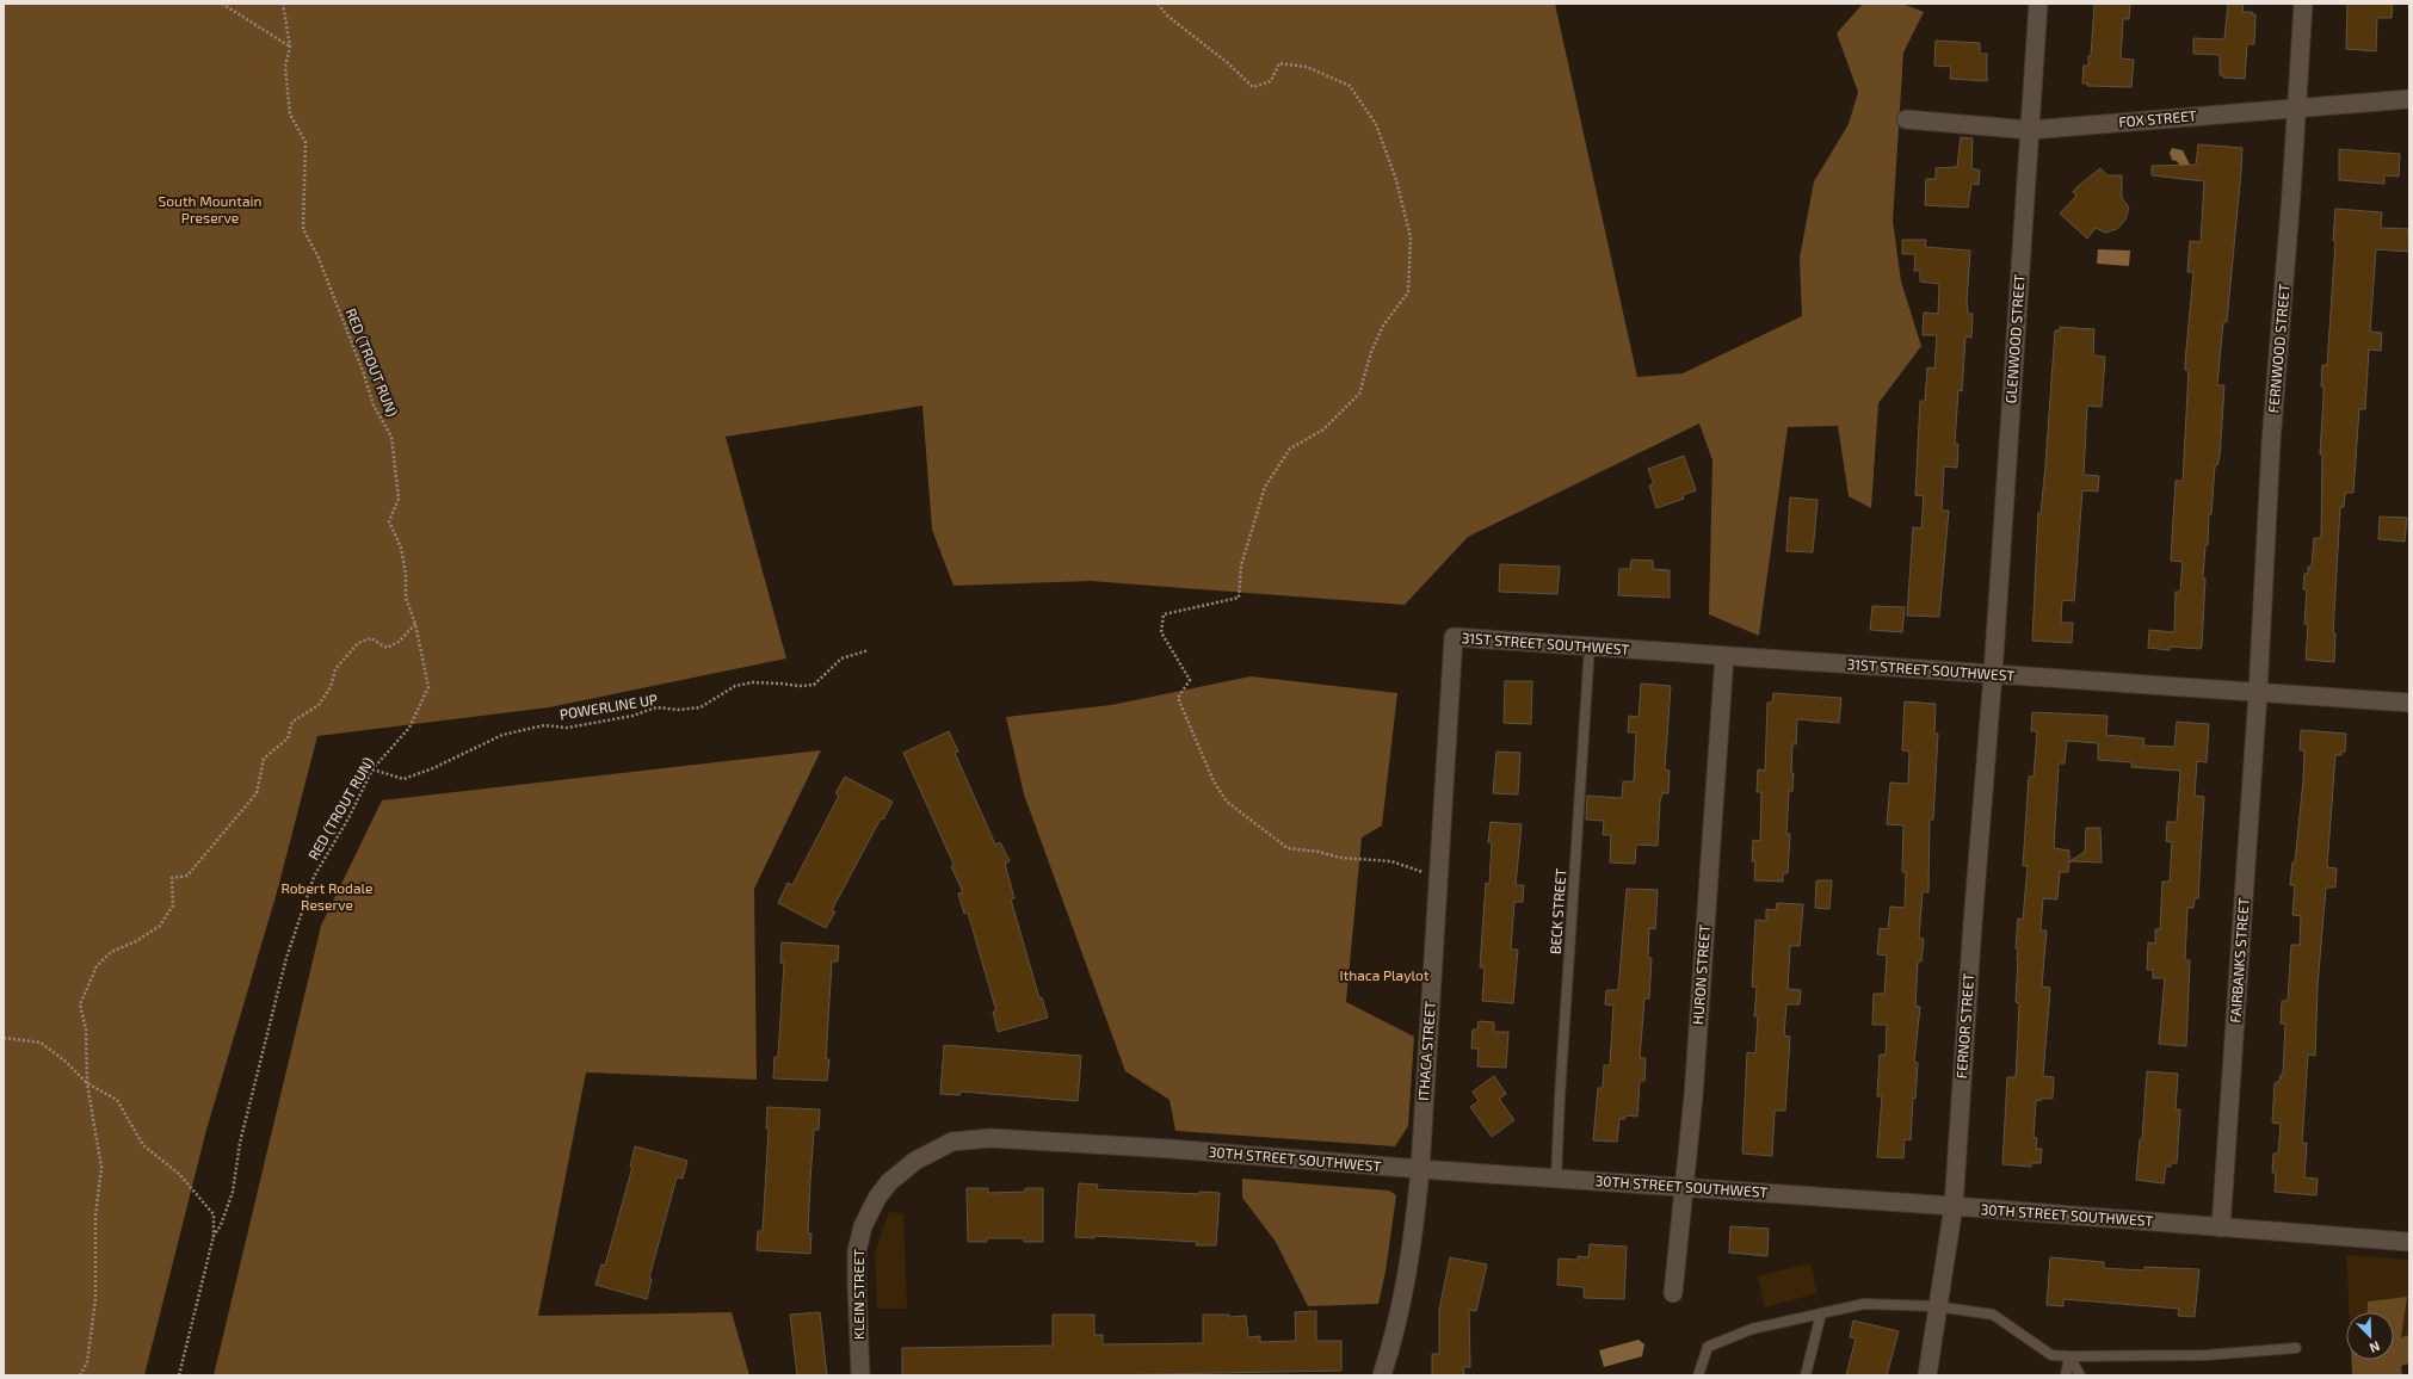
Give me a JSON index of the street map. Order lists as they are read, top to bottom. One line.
{"streets":{"street":["FOX STREET","GLENWOOD STREET","FERNWOOD STREET","31ST STREET SOUTHWEST","FAIRBANKS STREET","HURON STREET","FERNOR STREET","ITHACA STREET","30TH STREET SOUTHWEST","KLEIN STREET"],"lane":["BECK STREET"],"path":["RED (TROUT RUN)","POWERLINE UP"]},"crossings":[["FOX STREET","GLENWOOD STREET"],["FOX STREET","FERNWOOD STREET"],["GLENWOOD STREET","31ST STREET SOUTHWEST"],["GLENWOOD STREET","FERNOR STREET"],["FERNWOOD STREET","31ST STREET SOUTHWEST"],["FERNWOOD STREET","FAIRBANKS STREET"],["RED (TROUT RUN)","POWERLINE UP"],["31ST STREET SOUTHWEST","BECK STREET"],["31ST STREET SOUTHWEST","FAIRBANKS STREET"],["31ST STREET SOUTHWEST","HURON STREET"],["31ST STREET SOUTHWEST","FERNOR STREET"],["31ST STREET SOUTHWEST","ITHACA STREET"],["BECK STREET","30TH STREET SOUTHWEST"],["FAIRBANKS STREET","30TH STREET SOUTHWEST"],["HURON STREET","30TH STREET SOUTHWEST"],["FERNOR STREET","30TH STREET SOUTHWEST"],["ITHACA STREET","30TH STREET SOUTHWEST"],["30TH STREET SOUTHWEST","KLEIN STREET"]],"parks":["South Mountain Preserve","Robert Rodale Reserve","Ithaca Playlot"],"north":"bottom right"}
